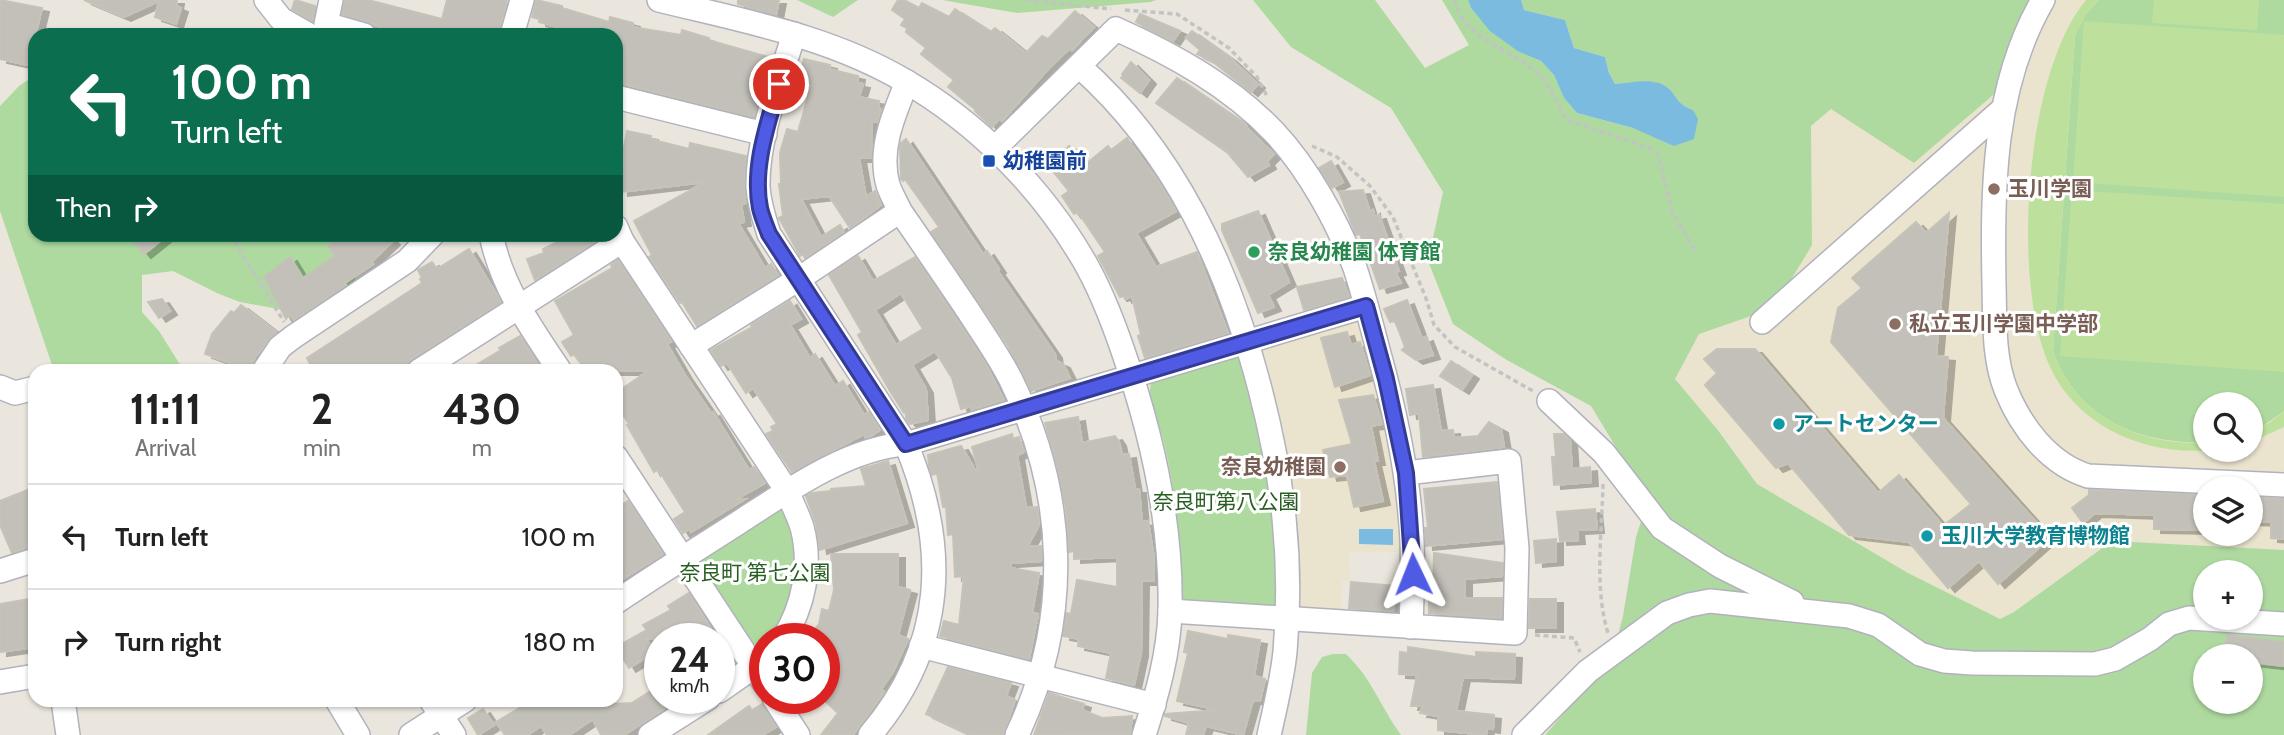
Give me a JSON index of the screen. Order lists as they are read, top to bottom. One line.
{"parks":["奈良町第八公園","奈良町 第七公園"],"places":{"transit":["幼稚園前"],"other":["玉川学園","奈良幼稚園 体育館","私立玉川学園中学部","アートセンター","奈良幼稚園","玉川大学教育博物館"]},"page":{"turn":["100 m","Turn left"],"then":"Then","eta":["11:11","Arrival","2","min","430","m"],"map_buttons":["+","−"],"list":[{"name":"Turn left","value":"100 m"},{"name":"Turn right","value":"180 m"}],"speed":"24 km/h","limit":"30"}}
